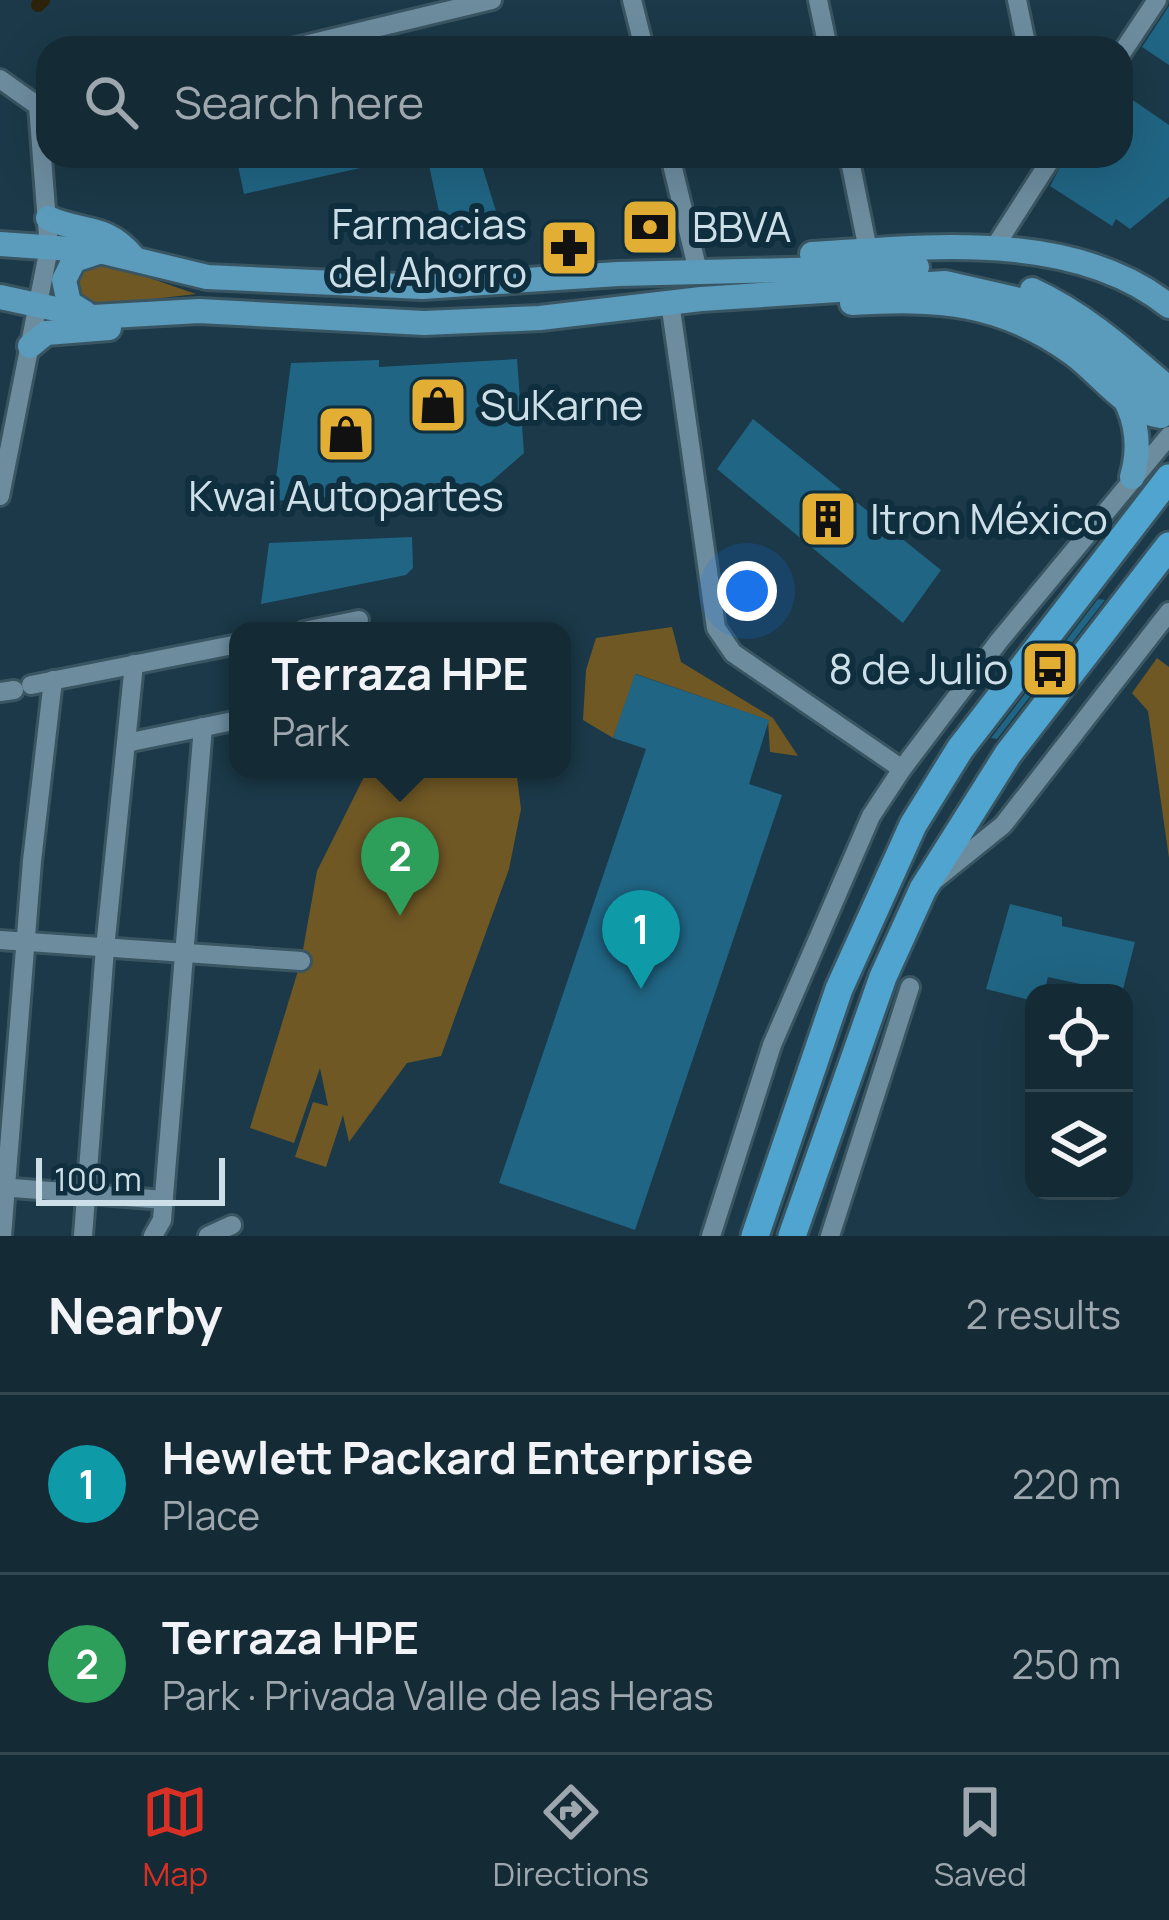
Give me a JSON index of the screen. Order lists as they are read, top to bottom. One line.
{"places":{"bank":["BBVA"],"pharmacy":["Farmacias del Ahorro"],"shop":["SuKarne","Kwai Autopartes"],"building":["Itron México"],"bus stop":["8 de Julio"]},"scale_bar":"100 m","page":{"search":"Search here","popup":["Terraza HPE","Park"],"pins":["2","1"],"scale":"100 m","heading":["Nearby","2 results"],"list":[{"mark":"1","name":"Hewlett Packard Enterprise","note":"Place","value":"220 m"},{"mark":"2","name":"Terraza HPE","note":"Park · Privada Valle de las Heras","value":"250 m"}],"nav":["Map","Directions","Saved"]}}
